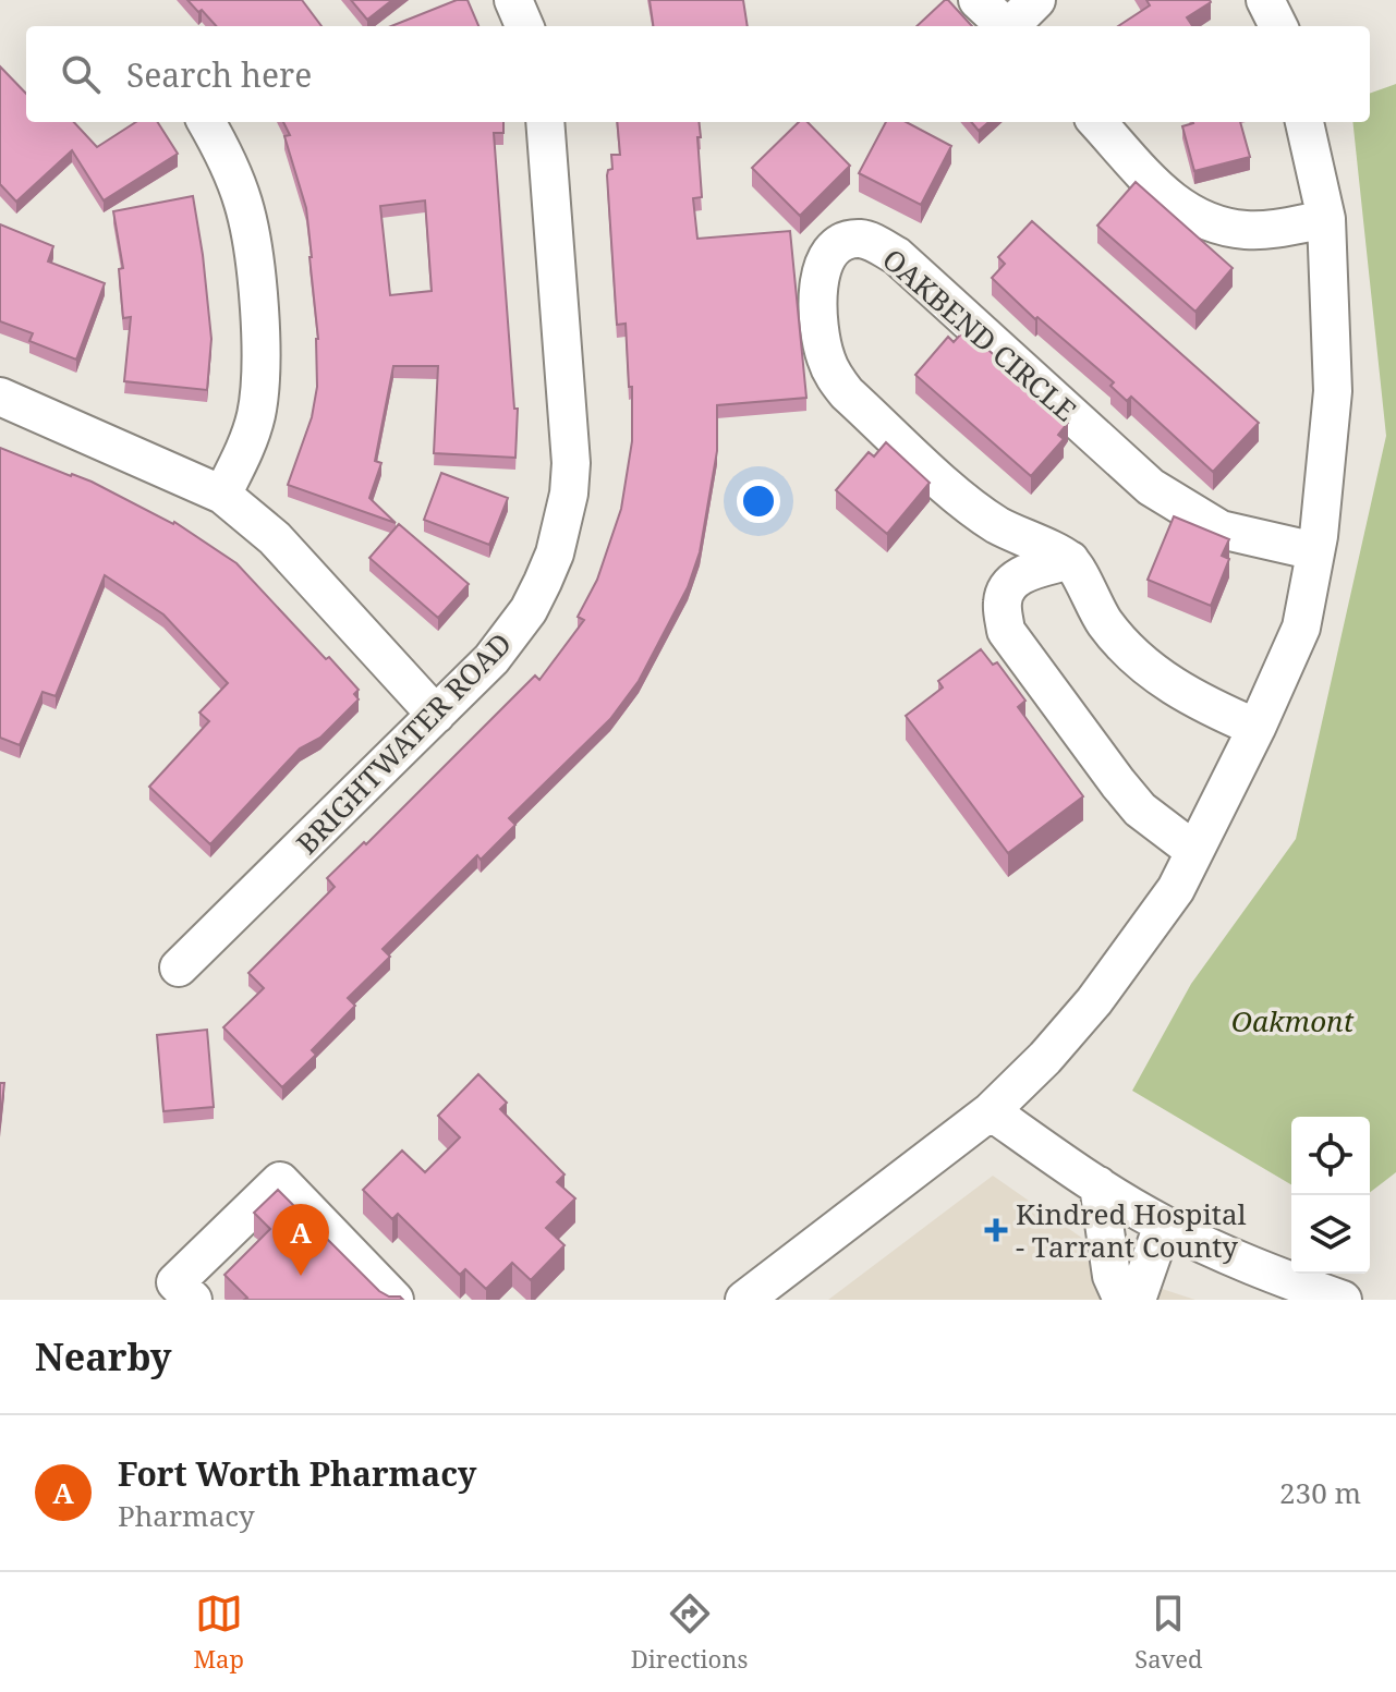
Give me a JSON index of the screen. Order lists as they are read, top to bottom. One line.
{"streets":{"street":["OAKBEND CIRCLE","BRIGHTWATER ROAD"]},"parks":["Oakmont"],"places":{"health":["Kindred Hospital - Tarrant County"]},"page":{"search":"Search here","pins":"A","heading":"Nearby","list":[{"mark":"A","name":"Fort Worth Pharmacy","note":"Pharmacy","value":"230 m"}],"nav":["Map","Directions","Saved"]}}
